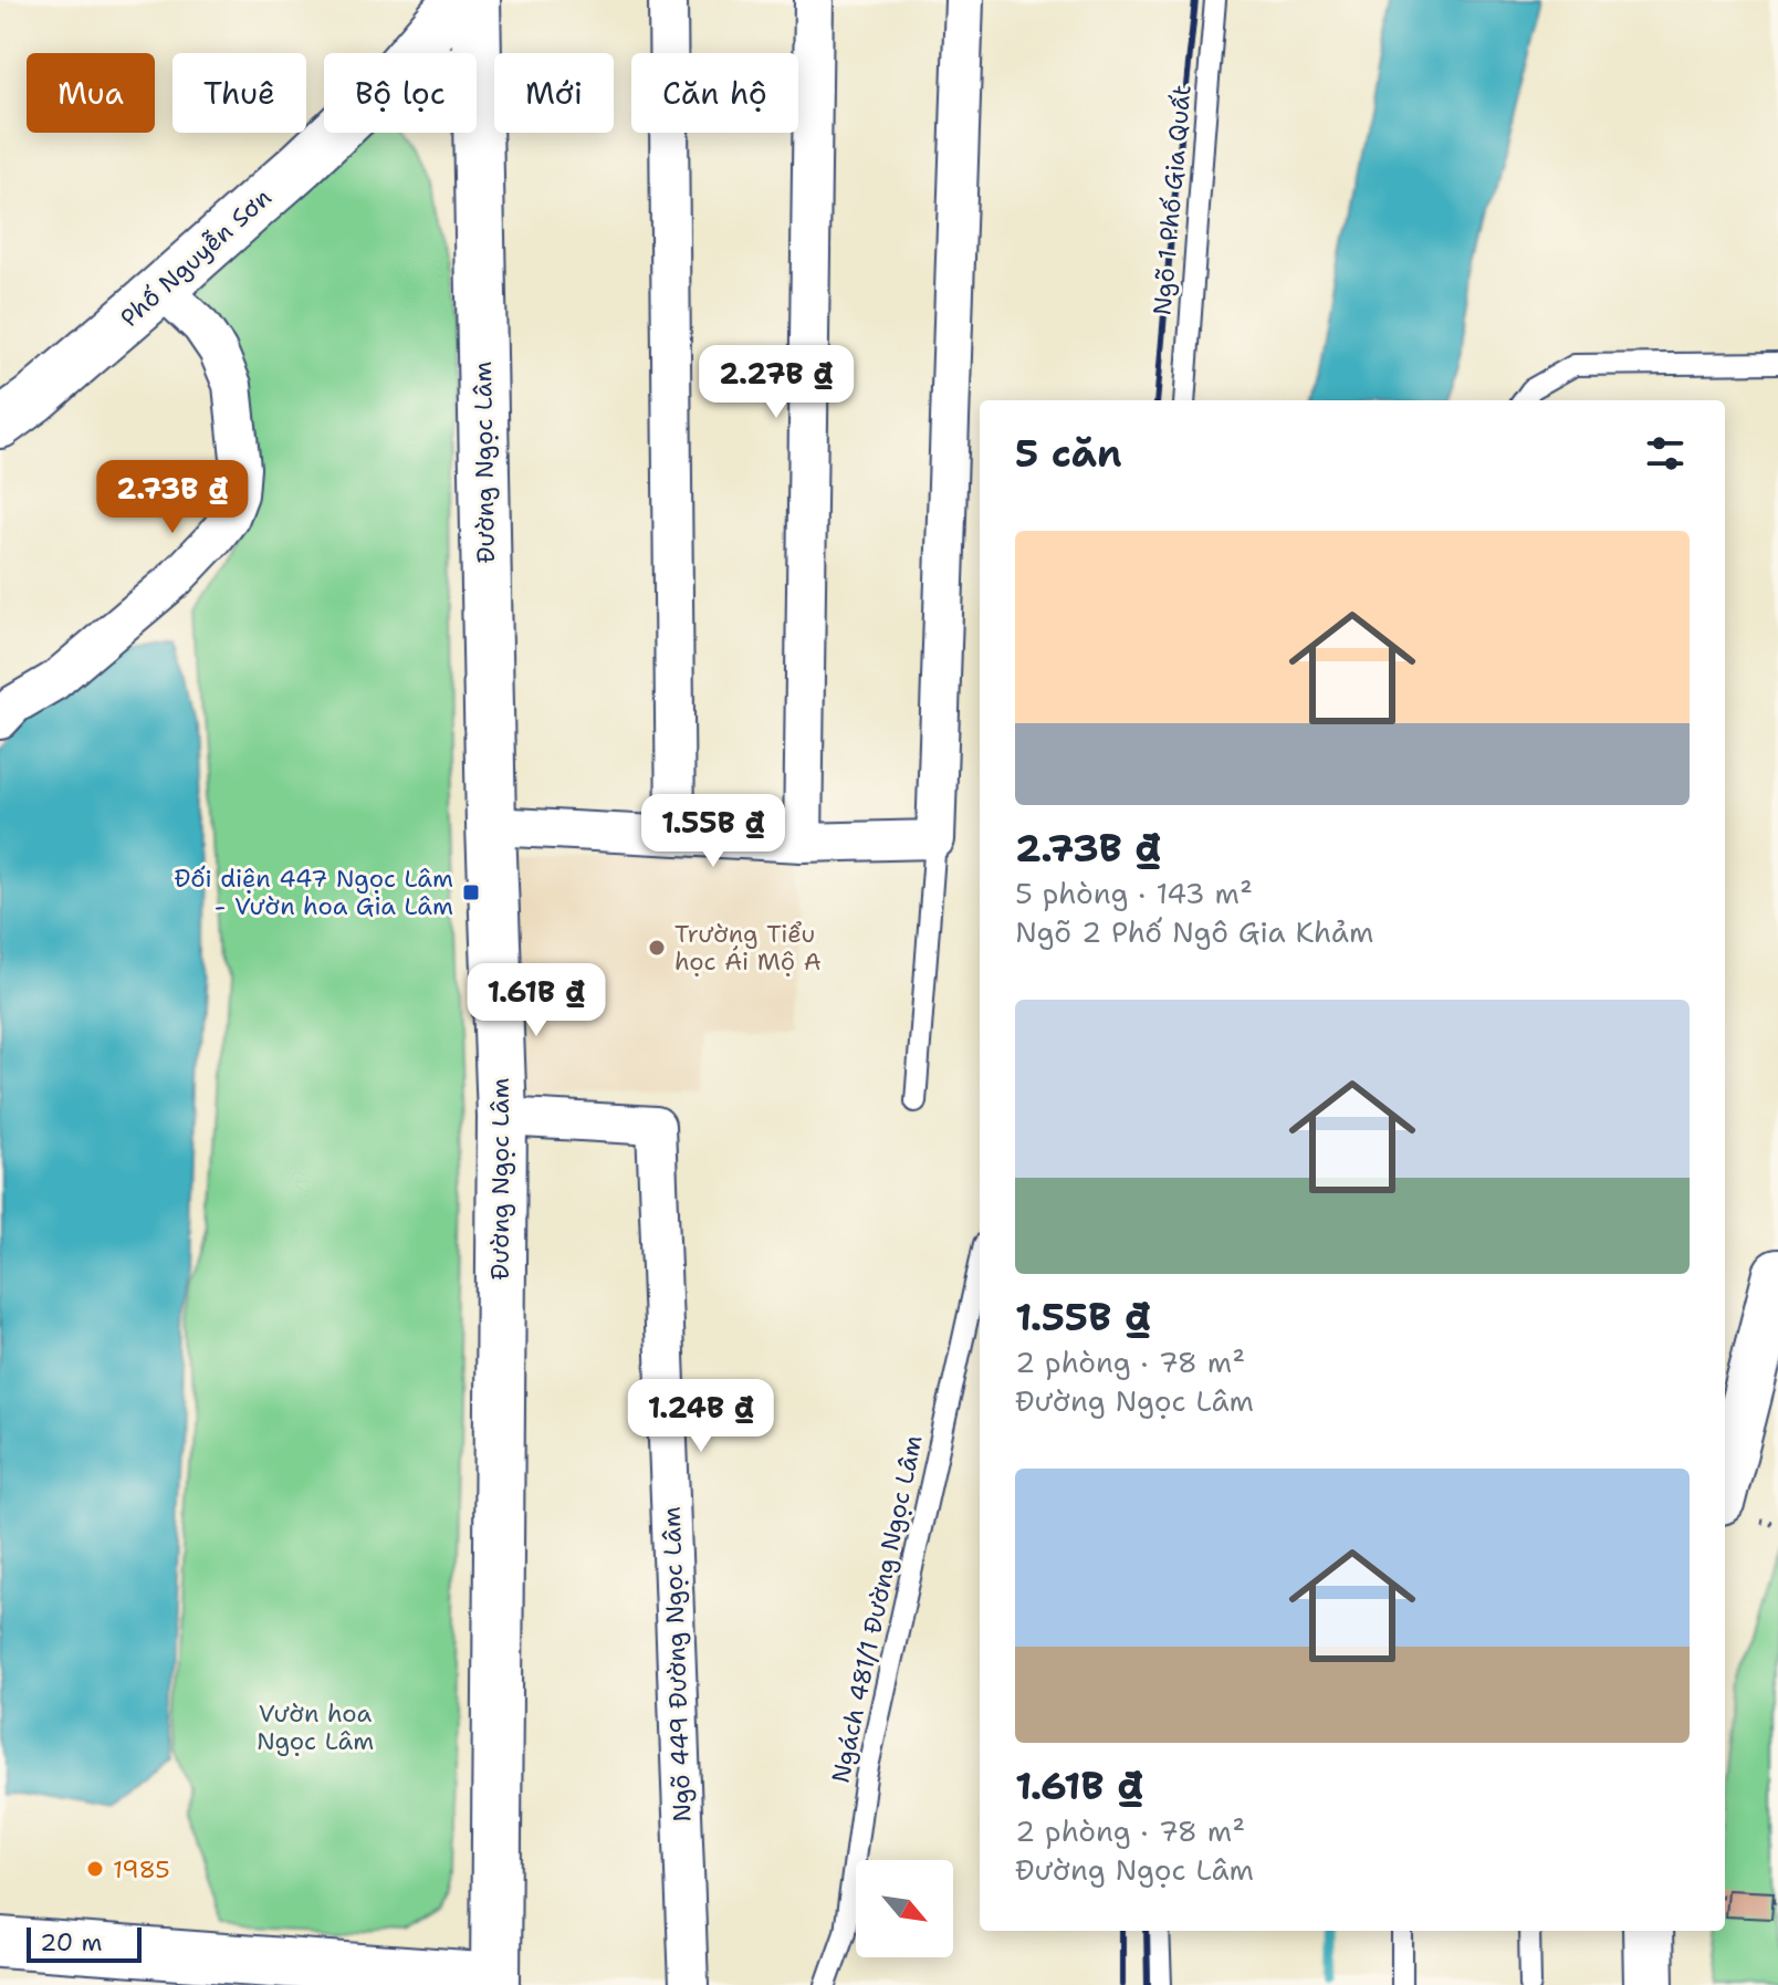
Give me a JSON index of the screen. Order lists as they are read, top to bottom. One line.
{"streets":{"main road":["Phố Nguyễn Sơn","Đường Ngọc Lâm"],"street":["Ngõ 449 Đường Ngọc Lâm"],"lane":["Ngõ 1 Phố Gia Quất","Ngách 481/1 Đường Ngọc Lâm"]},"crossings":[["Đường Ngọc Lâm","Ngõ 449 Đường Ngọc Lâm"]],"parks":["Vườn hoa Ngọc Lâm"],"places":{"transit":["Đối diện 447 Ngọc Lâm - Vườn hoa Gia Lâm"],"other":["Trường Tiểu học Ái Mộ A","1985"]},"scale_bar":"20 m","north":"bottom right","page":{"chip":["Mua","Thuê","Bộ lọc","Mới","Căn hộ"],"price":["2.27B ₫","2.73B ₫","1.55B ₫","1.61B ₫","1.24B ₫"],"heading":"5 căn","list":[{"name":"2.73B ₫","note":"5 phòng · 143 m² · Ngõ 2 Phố Ngô Gia Khảm"},{"name":"1.55B ₫","note":"2 phòng · 78 m² · Đường Ngọc Lâm"},{"name":"1.61B ₫","note":"2 phòng · 78 m² · Đường Ngọc Lâm"}],"scale":"20 m"}}
